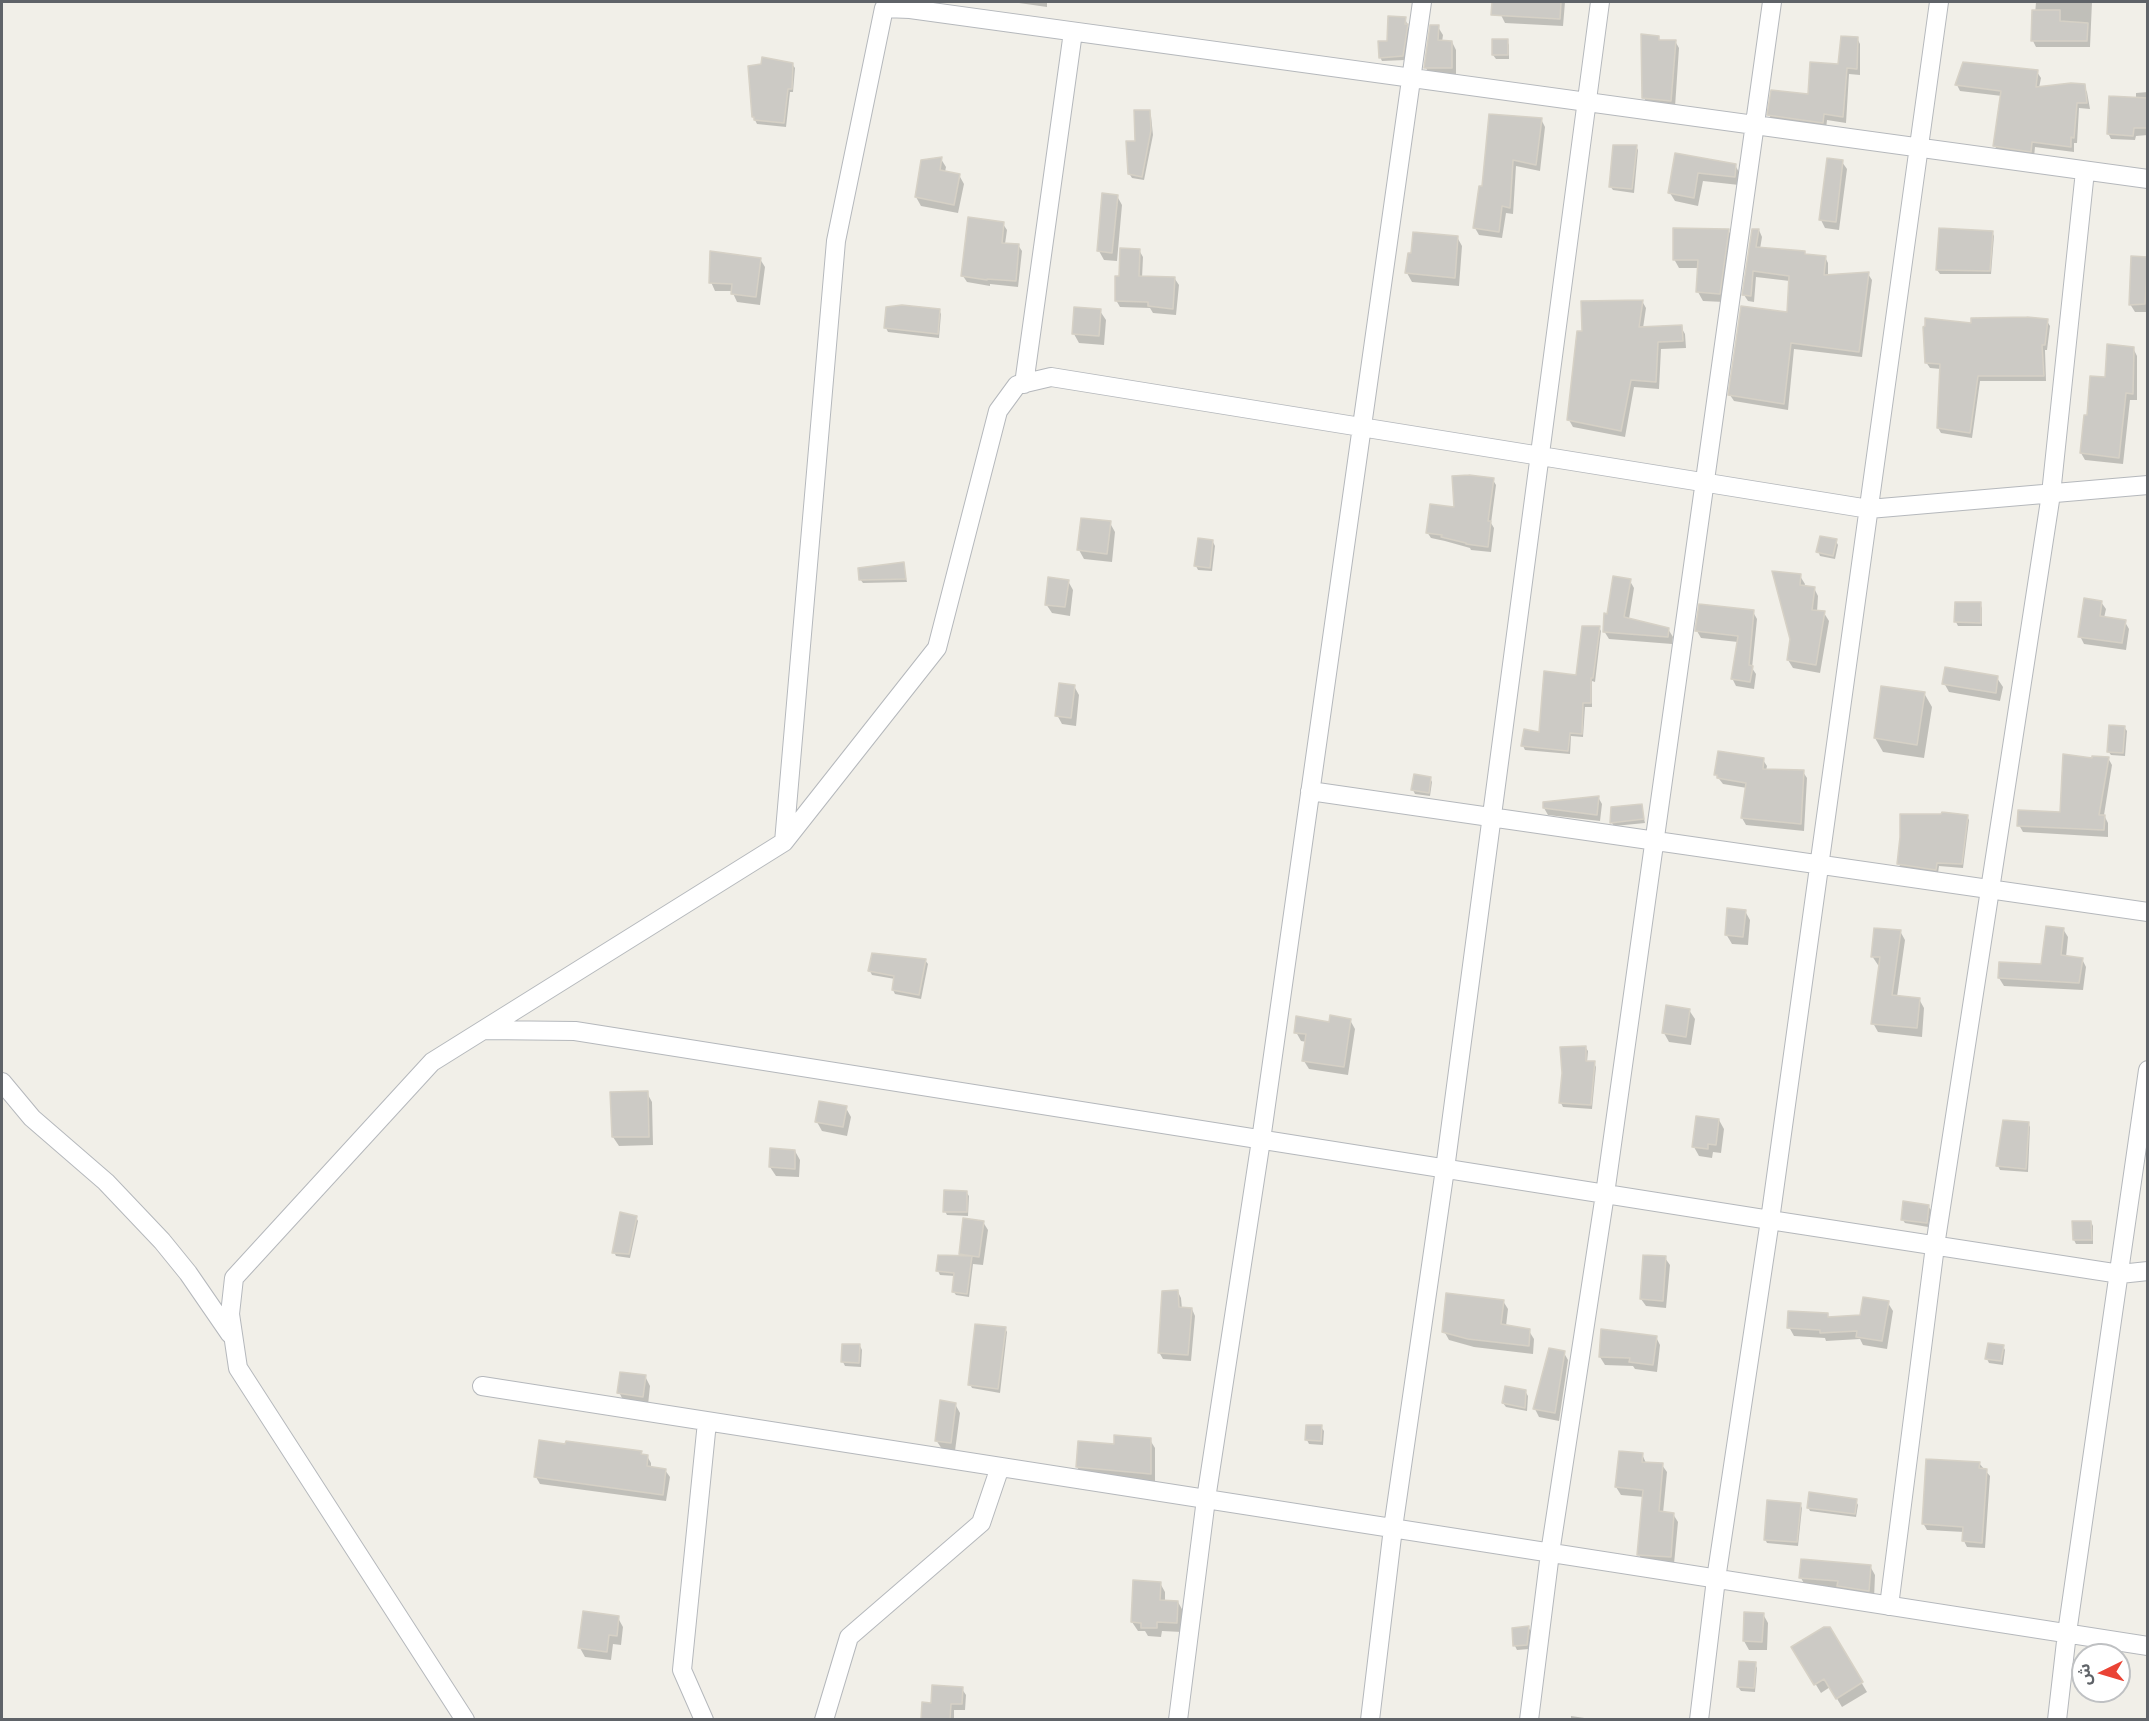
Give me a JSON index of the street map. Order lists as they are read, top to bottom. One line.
{"north":"left"}
